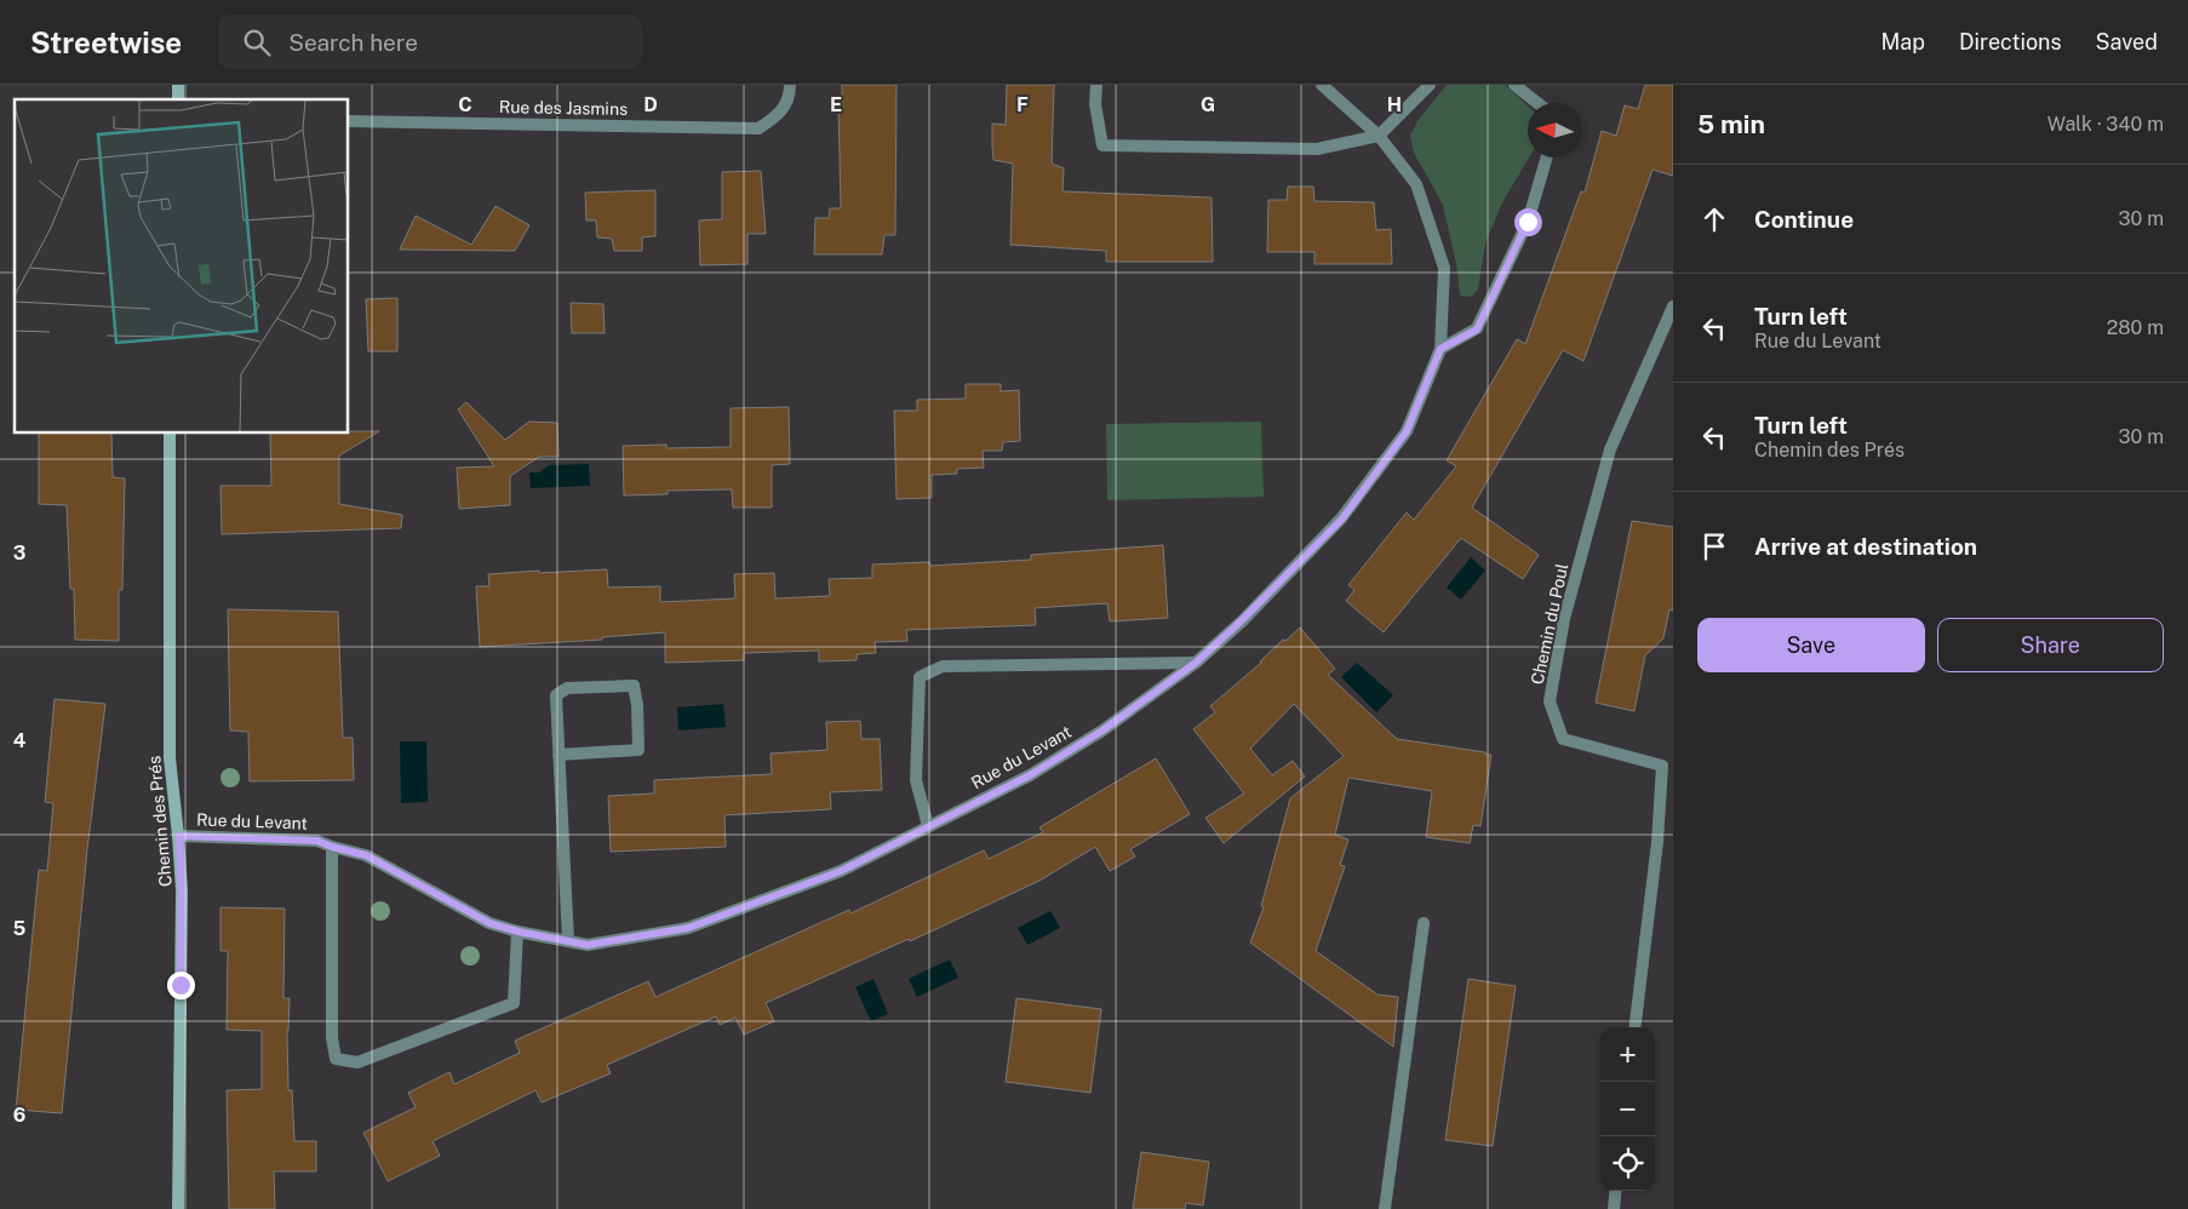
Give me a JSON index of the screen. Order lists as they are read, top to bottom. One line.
{"streets":{"street":["Rue des Jasmins","Chemin du Poul","Rue du Levant","Chemin des Prés"]},"crossings":[["Rue du Levant","Chemin des Prés"]],"north":"left","page":{"header":"Streetwise","search":"Search here","nav":["Map","Directions","Saved"],"heading":["5 min","Walk · 340 m"],"list":[["Continue","30 m"],["Turn left","Rue du Levant","280 m"],["Turn left","Chemin des Prés","30 m"],"Arrive at destination"],"buttons":["Save","Share"],"map_buttons":["+","−"]},"grid":{"columns":["C","D","E","F","G","H"],"rows":["3","4","5","6"]}}
